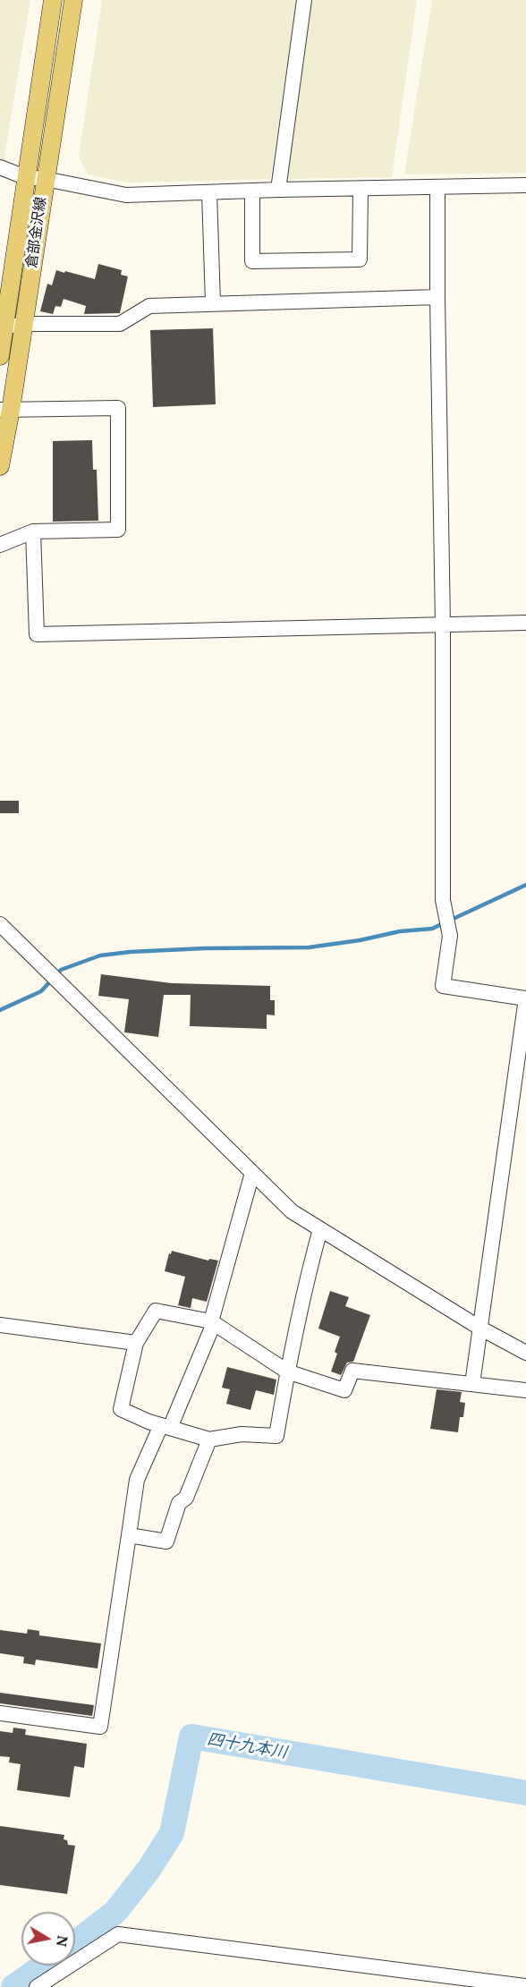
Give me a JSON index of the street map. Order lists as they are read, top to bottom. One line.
{"streets":{"main road":["倉部金沢線"]},"water":["四十九本川"],"north":"right"}
